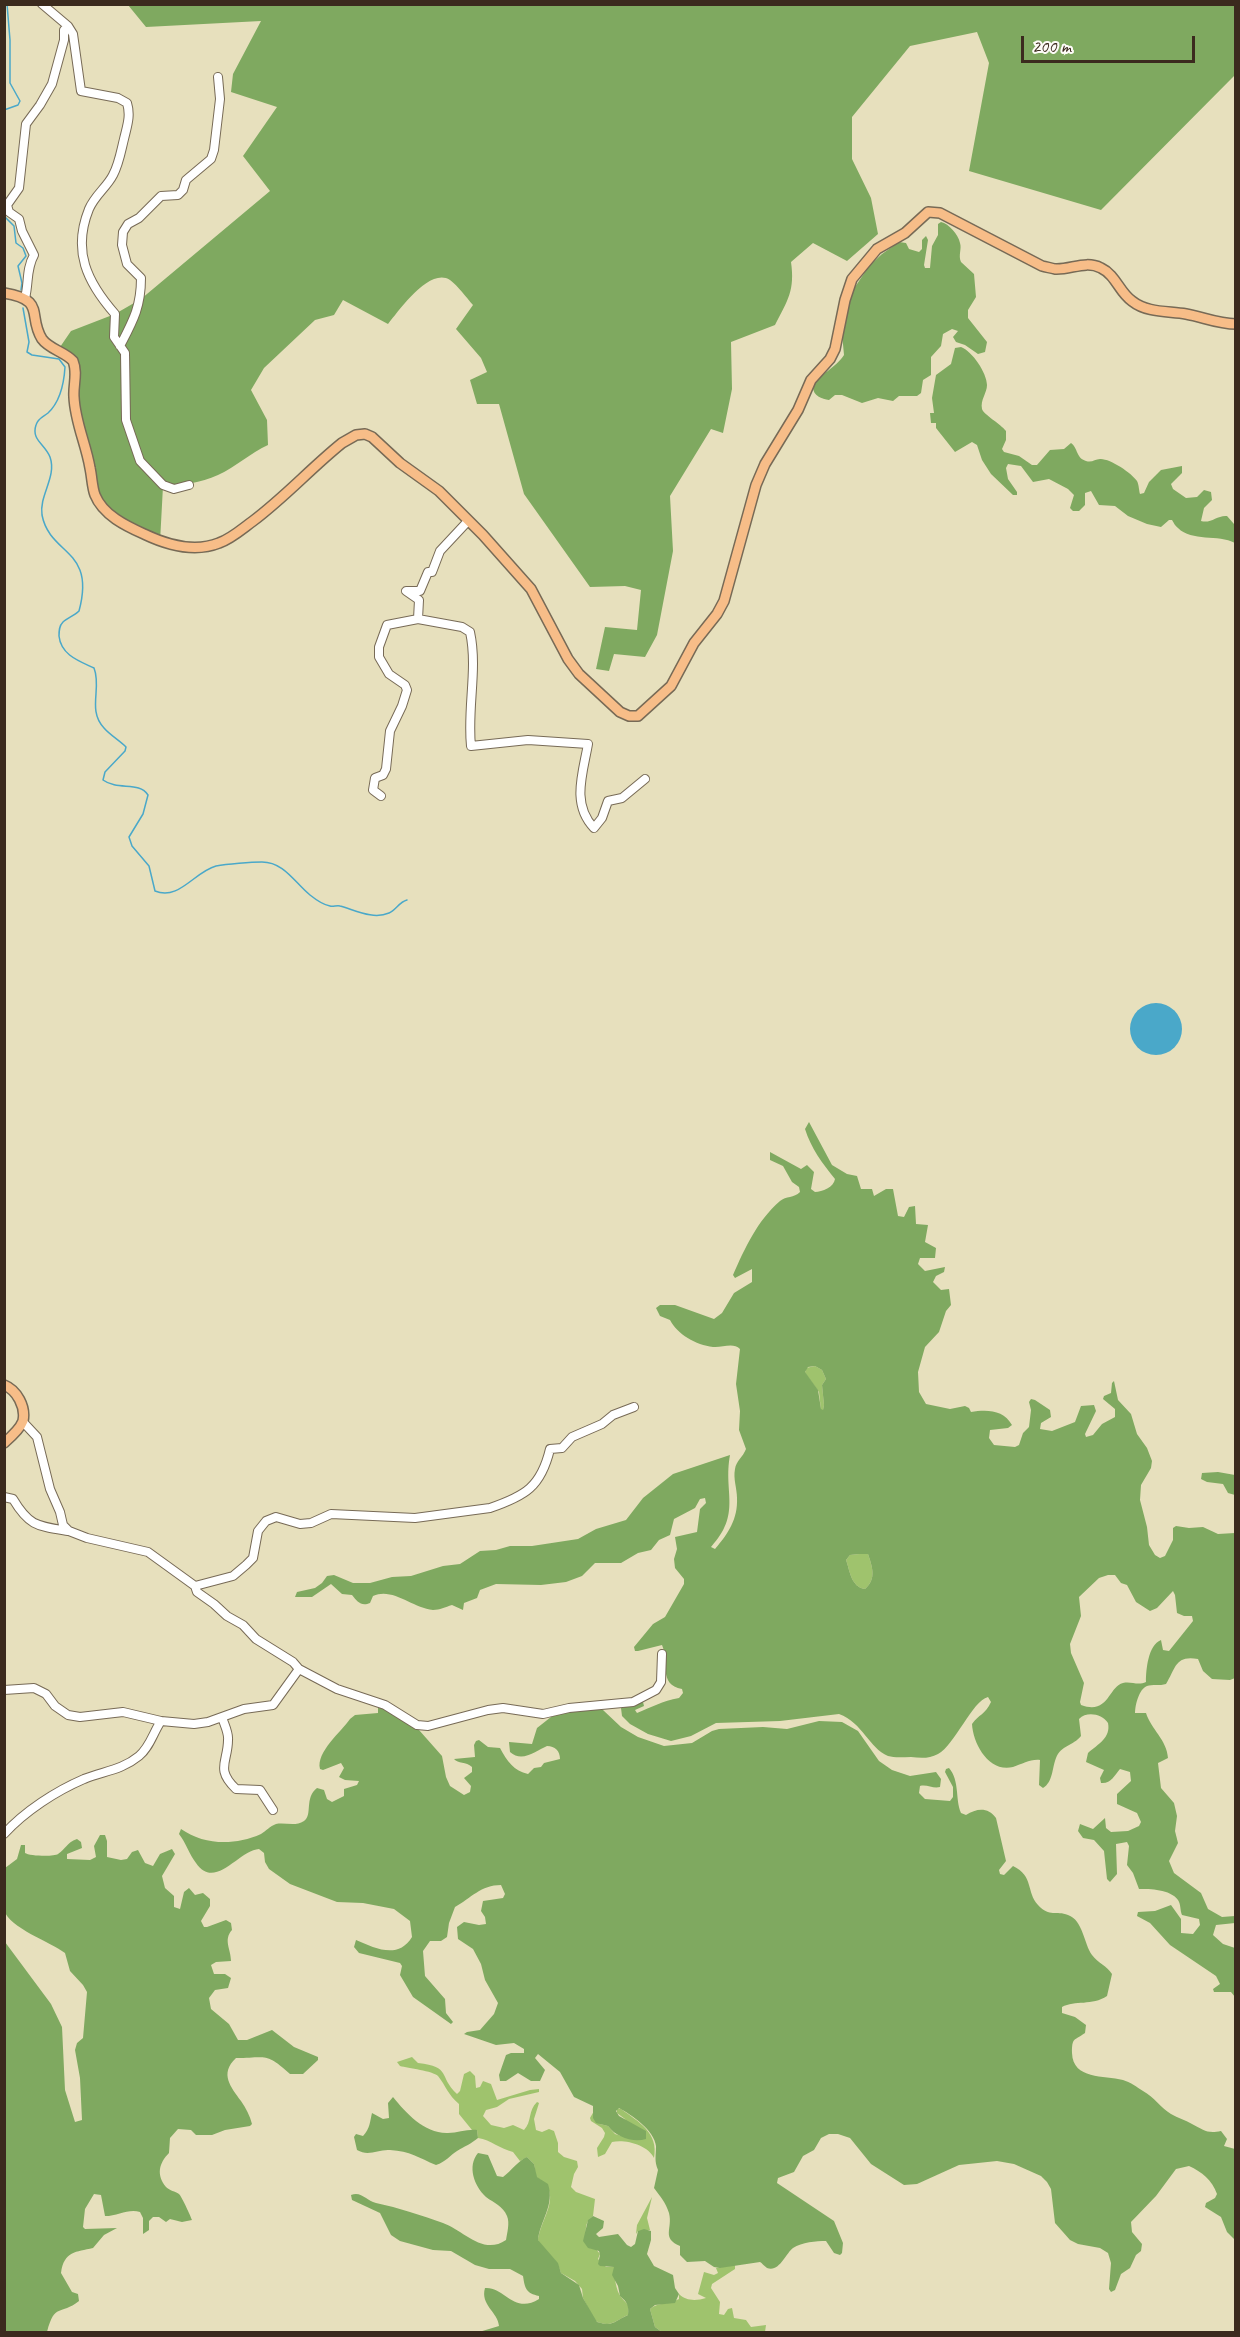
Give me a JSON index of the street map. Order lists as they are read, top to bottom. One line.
{"scale_bar":"200 m"}
